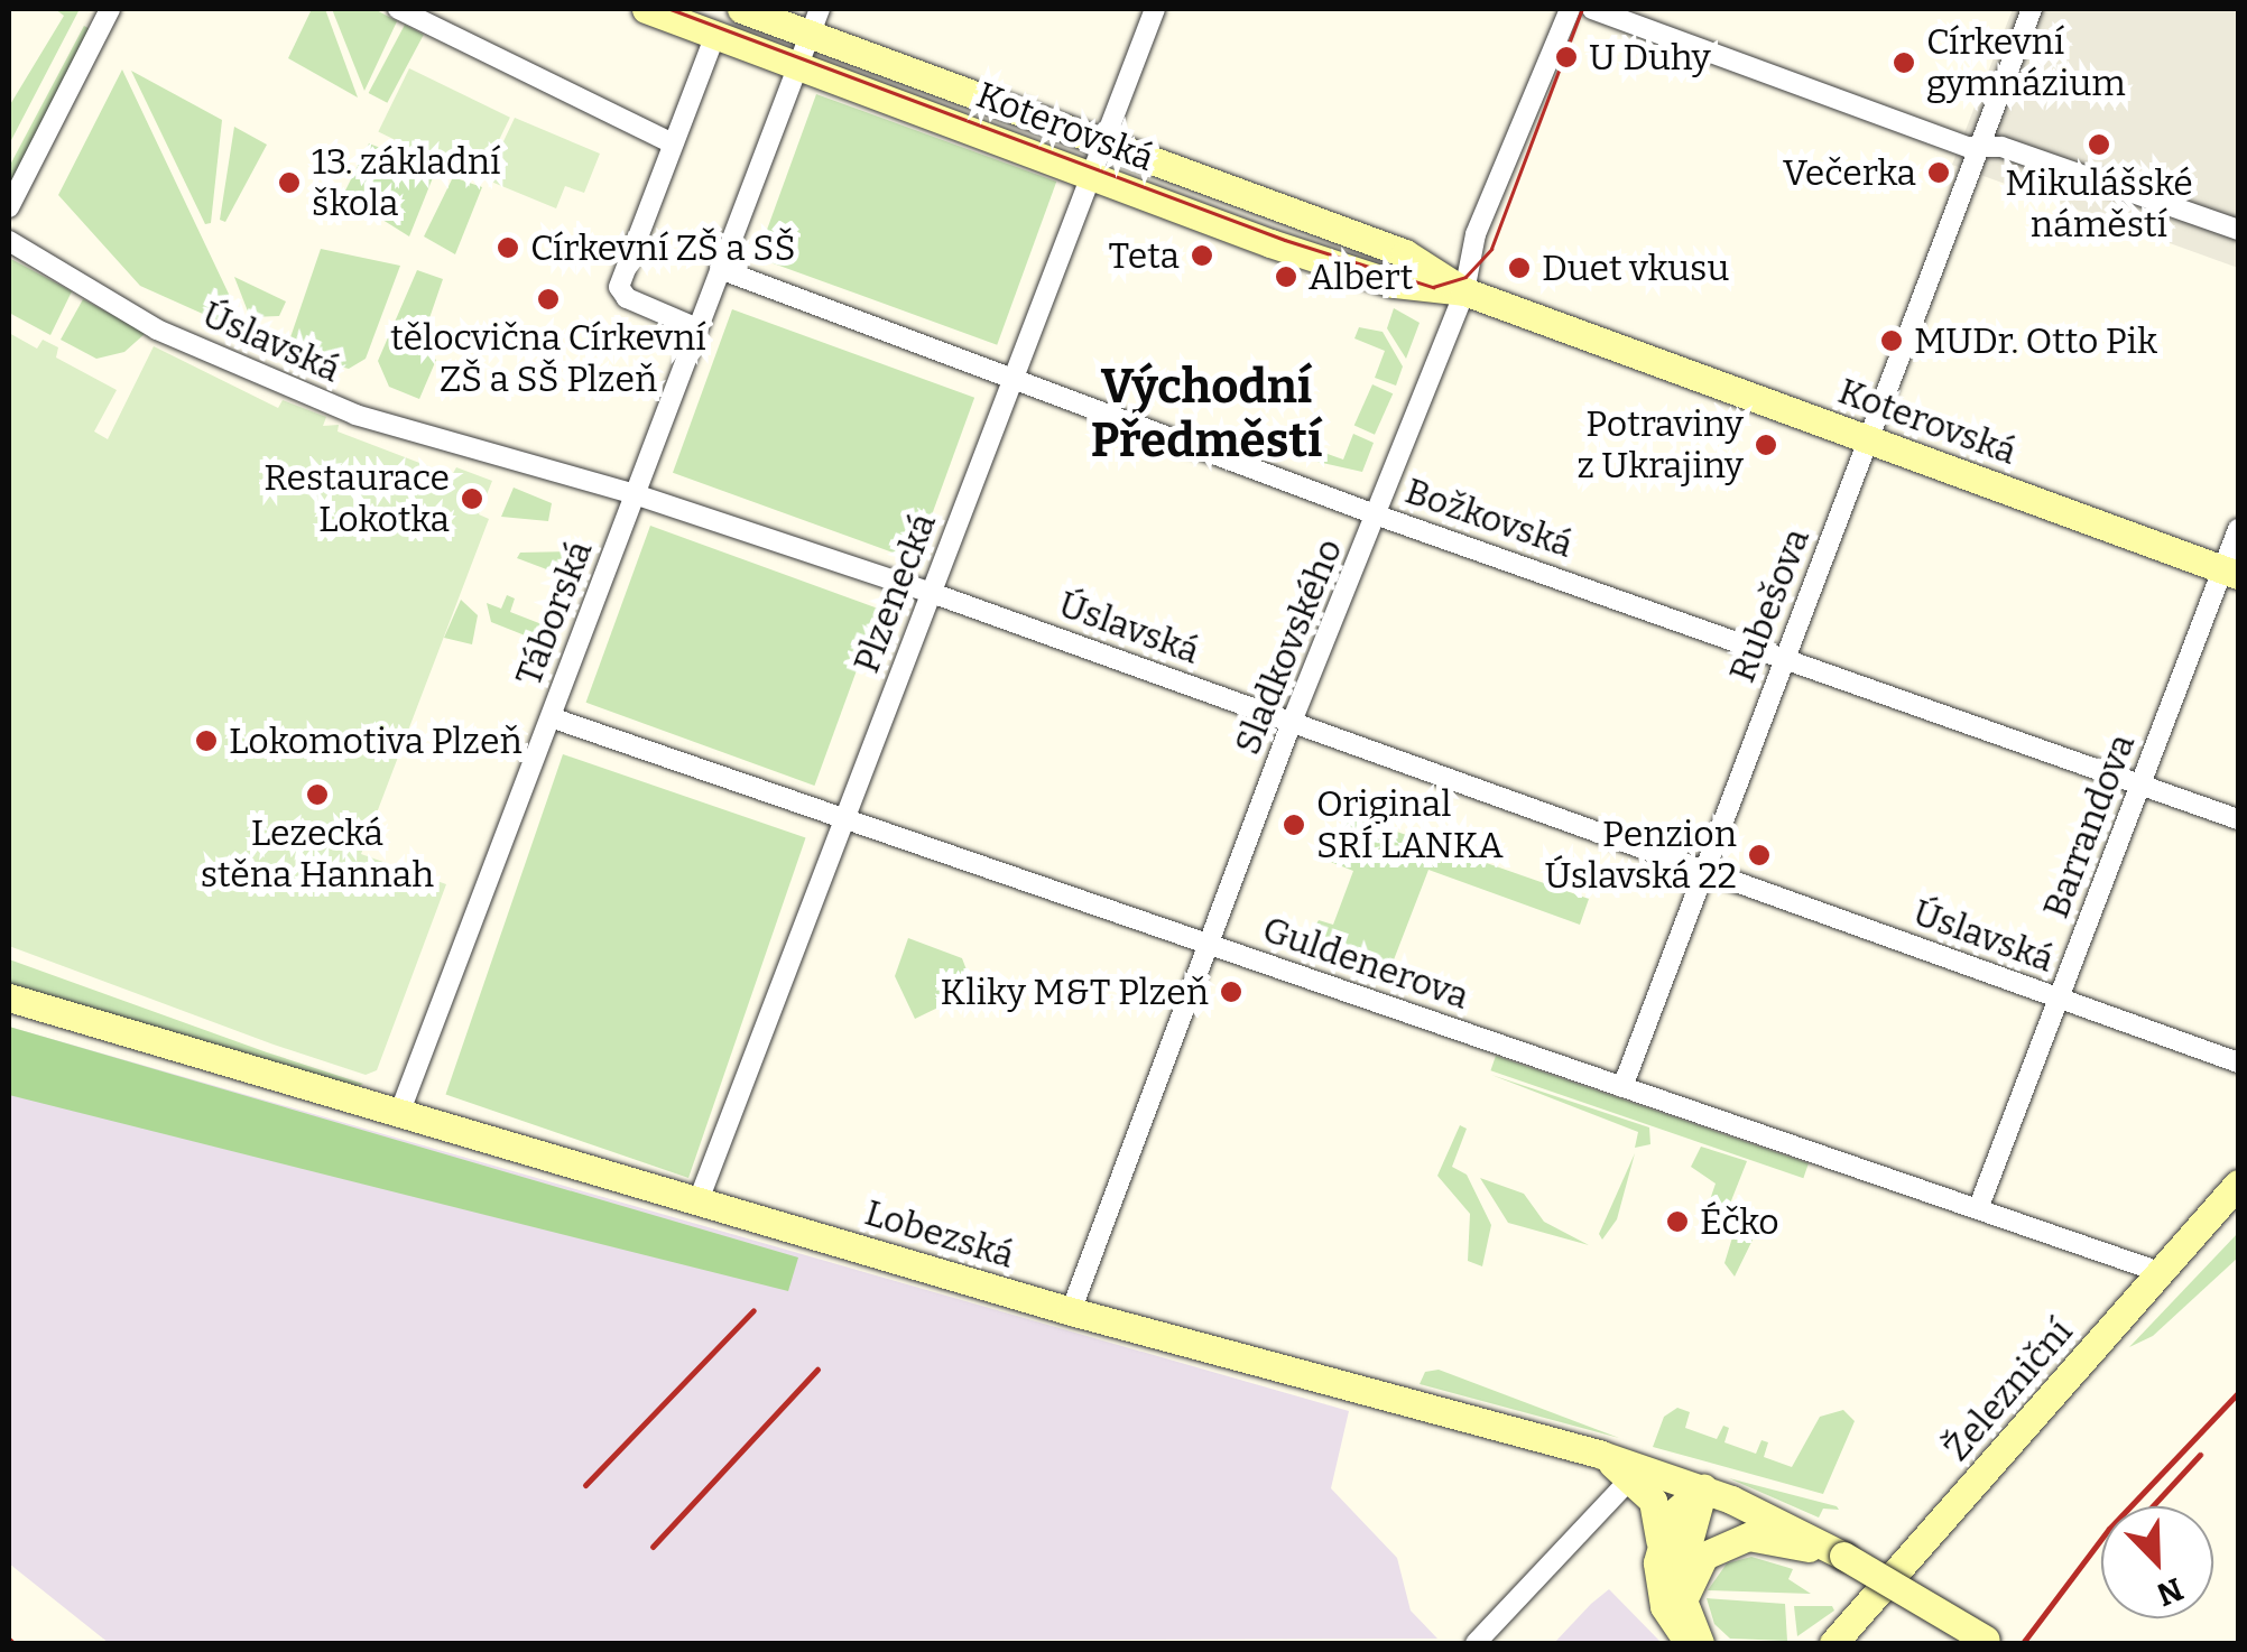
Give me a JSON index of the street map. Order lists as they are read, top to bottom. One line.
{"streets":{"street":["Koterovská","Úslavská","Božkovská","Plzenecká","Rubešova","Táborská","Sladkovského","Barrandova","Guldenerova","Lobezská","Železniční"]},"crossings":[["Koterovská","Plzenecká"],["Koterovská","Rubešova"],["Koterovská","Táborská"],["Koterovská","Sladkovského"],["Koterovská","Barrandova"],["Úslavská","Plzenecká"],["Úslavská","Rubešova"],["Úslavská","Táborská"],["Úslavská","Sladkovského"],["Úslavská","Barrandova"],["Božkovská","Plzenecká"],["Božkovská","Rubešova"],["Božkovská","Táborská"],["Božkovská","Sladkovského"],["Božkovská","Barrandova"],["Plzenecká","Guldenerova"],["Plzenecká","Lobezská"],["Rubešova","Guldenerova"],["Táborská","Guldenerova"],["Táborská","Lobezská"],["Sladkovského","Guldenerova"],["Sladkovského","Lobezská"],["Barrandova","Guldenerova"],["Guldenerova","Železniční"]],"districts":["Východní Předměstí"],"places":["U Duhy","Církevní gymnázium","Mikulášské náměstí","Večerka","13. základní škola","Církevní ZŠ a SŠ","Teta","Duet vkusu","Albert","tělocvična Církevní ZŠ a SŠ Plzeň","MUDr. Otto Pik","Potraviny z Ukrajiny","Restaurace Lokotka","Lokomotiva Plzeň","Lezecká stěna Hannah","Original SRÍ LANKA","Penzion Úslavská 22","Kliky M&T Plzeň","Éčko"],"north":"bottom right"}
